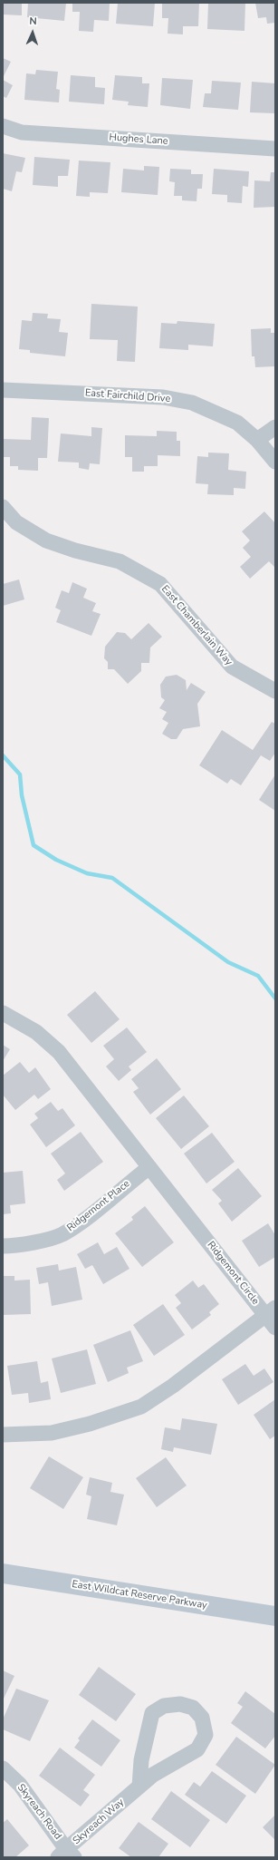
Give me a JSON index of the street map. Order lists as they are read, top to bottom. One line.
{"streets":{"main road":["East Wildcat Reserve Parkway"],"street":["Hughes Lane","East Fairchild Drive","East Chamberlain Way","Ridgemont Place","Ridgemont Circle","Skyreach Road","Skyreach Way"]},"crossings":[["Ridgemont Place","Ridgemont Circle"],["Skyreach Road","Skyreach Way"]],"north":"top"}
